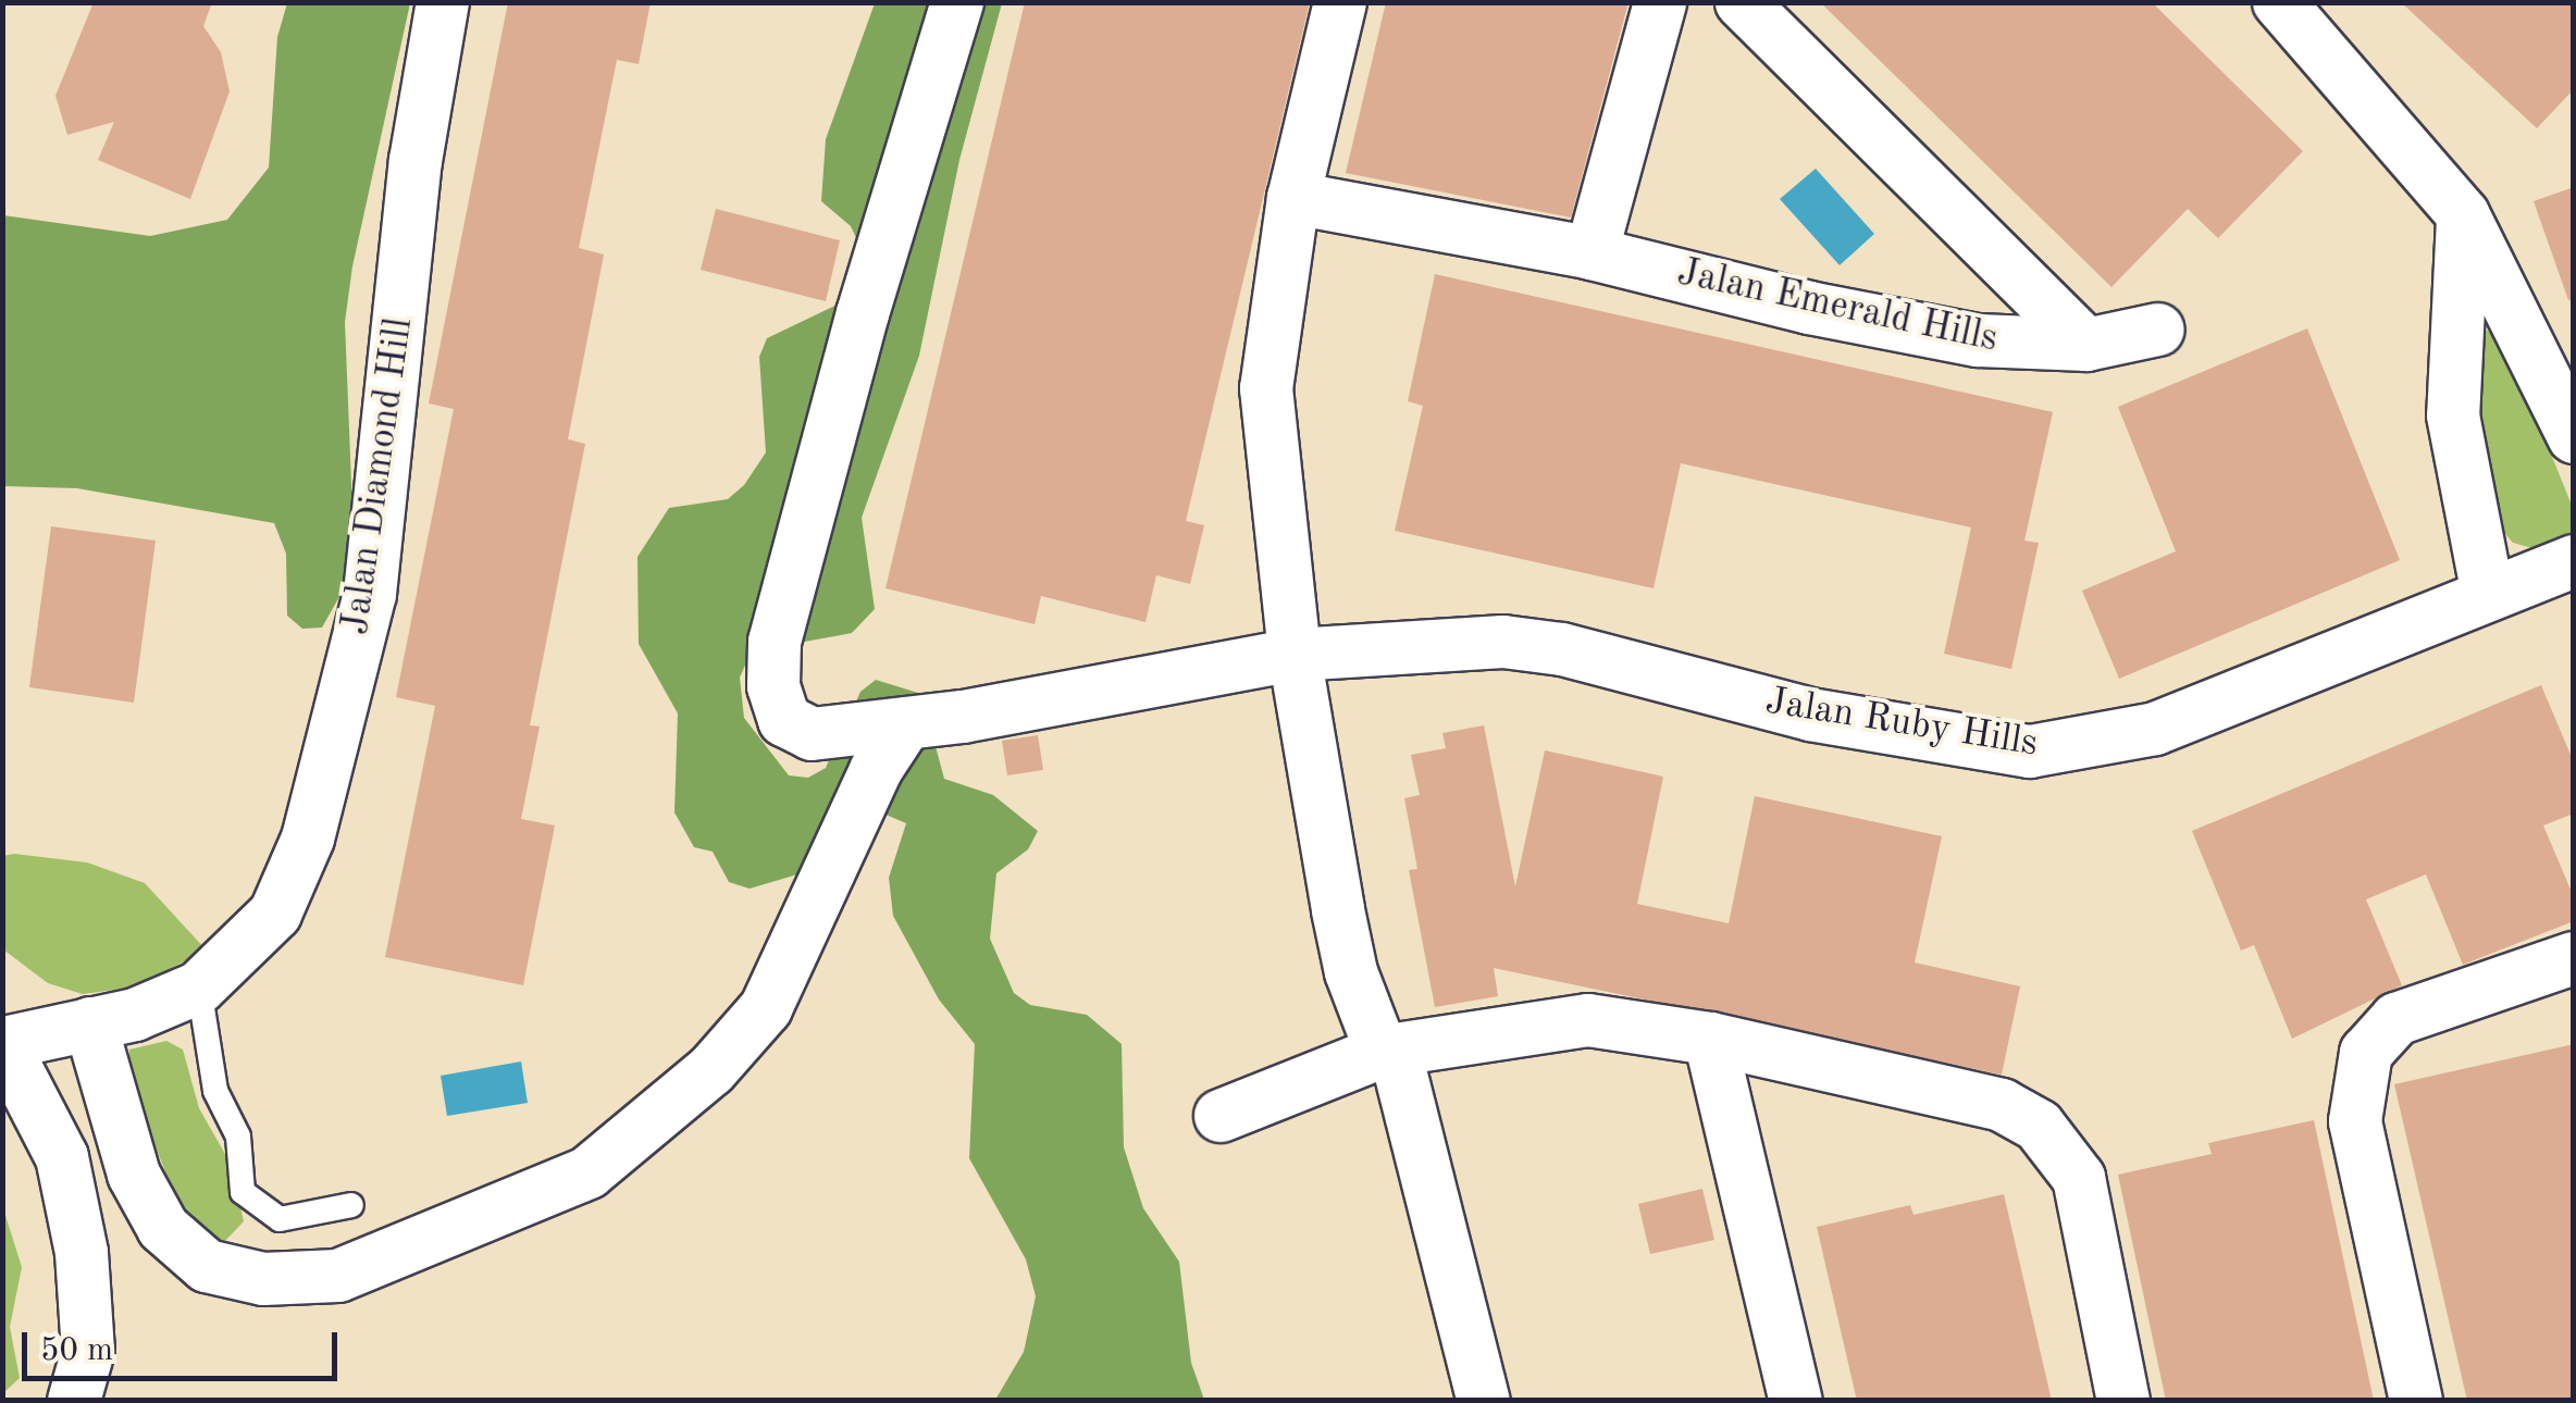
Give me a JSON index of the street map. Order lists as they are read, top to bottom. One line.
{"streets":{"street":["Jalan Emerald Hills","Jalan Diamond Hill","Jalan Ruby Hills"]},"scale_bar":"50 m"}
